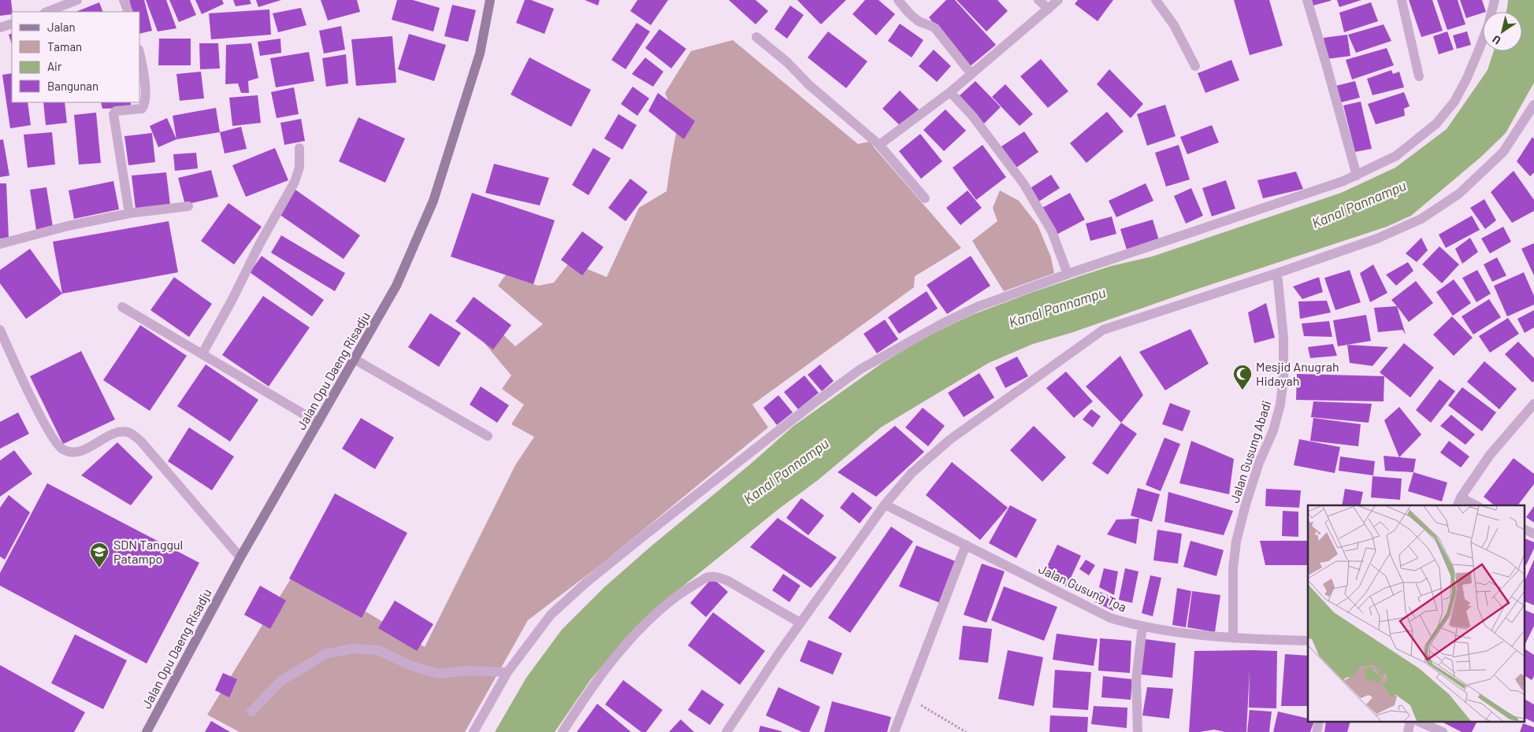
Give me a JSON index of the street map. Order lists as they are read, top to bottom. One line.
{"streets":{"main road":["Jalan Opu Daeng Risadju"],"street":["Jalan Gusung Abadi","Jalan Gusung Toa"]},"crossings":[["Jalan Gusung Abadi","Jalan Gusung Toa"]],"water":["Kanal Pannampu"],"places":{"mosque":["Mesjid Anugrah Hidayah"],"school or university":["SDN Tanggul Patampo"]},"legend":["Jalan","Taman","Air","Bangunan"],"north":"bottom left"}
